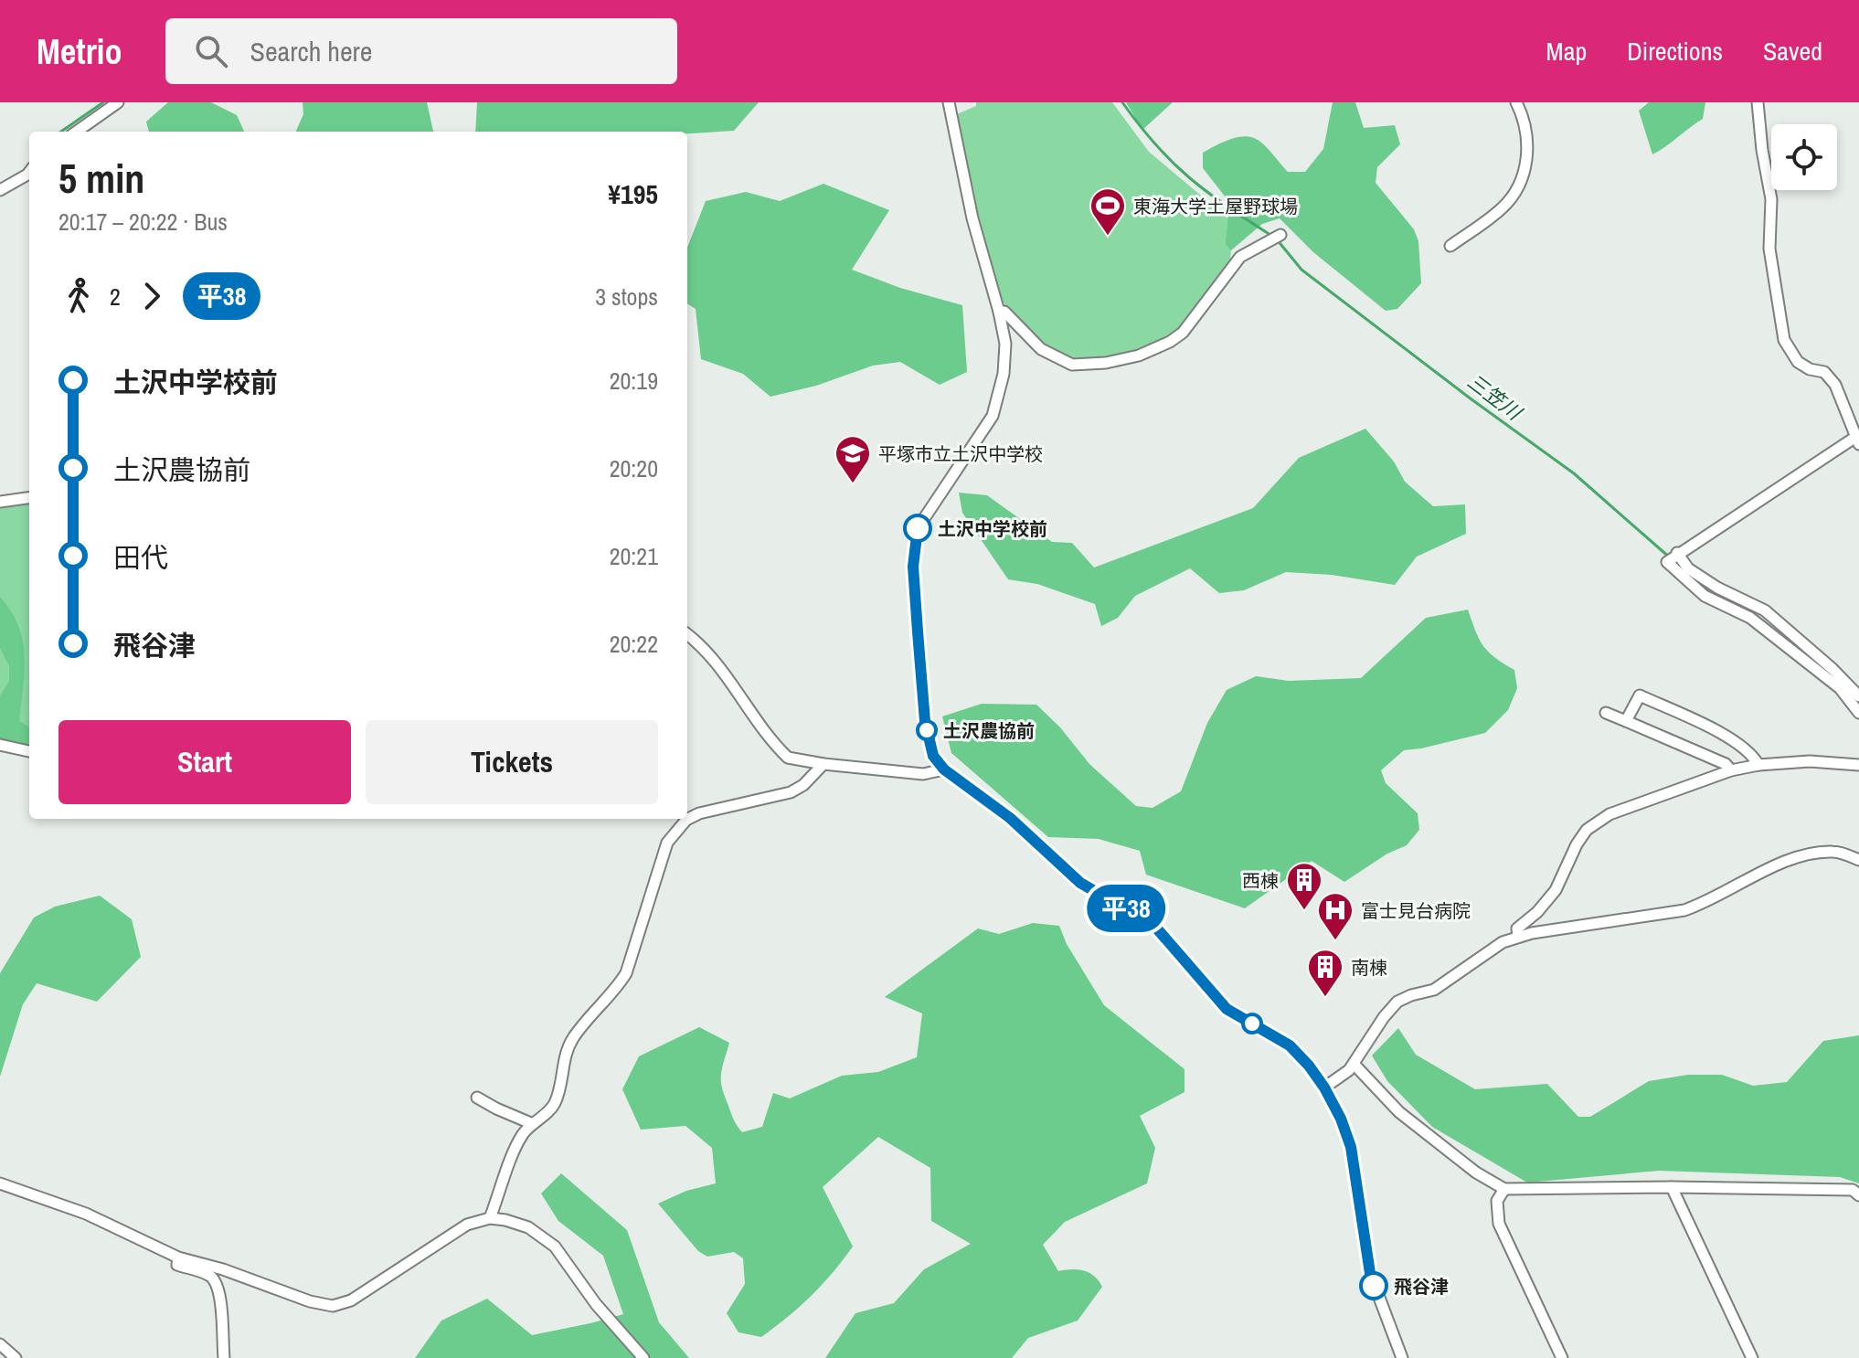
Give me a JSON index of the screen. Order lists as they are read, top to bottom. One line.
{"water":["三笠川"],"places":{"sports":["東海大学土屋野球場"],"school or university":["平塚市立土沢中学校"],"other":["土沢中学校前","土沢農協前","飛谷津"],"building":["西棟","南棟"],"hospital":["富士見台病院"]},"lines":["bus line 平38"],"page":{"header":"Metrio","search":"Search here","nav":["Map","Directions","Saved"],"on_map":"平38","heading":["5 min","20:17 – 20:22 · Bus","¥195"],"legs":["2","平38","3 stops"],"list":[{"name":"土沢中学校前","value":"20:19"},{"name":"土沢農協前","value":"20:20"},{"name":"田代","value":"20:21"},{"name":"飛谷津","value":"20:22"}],"buttons":["Start","Tickets"]}}
